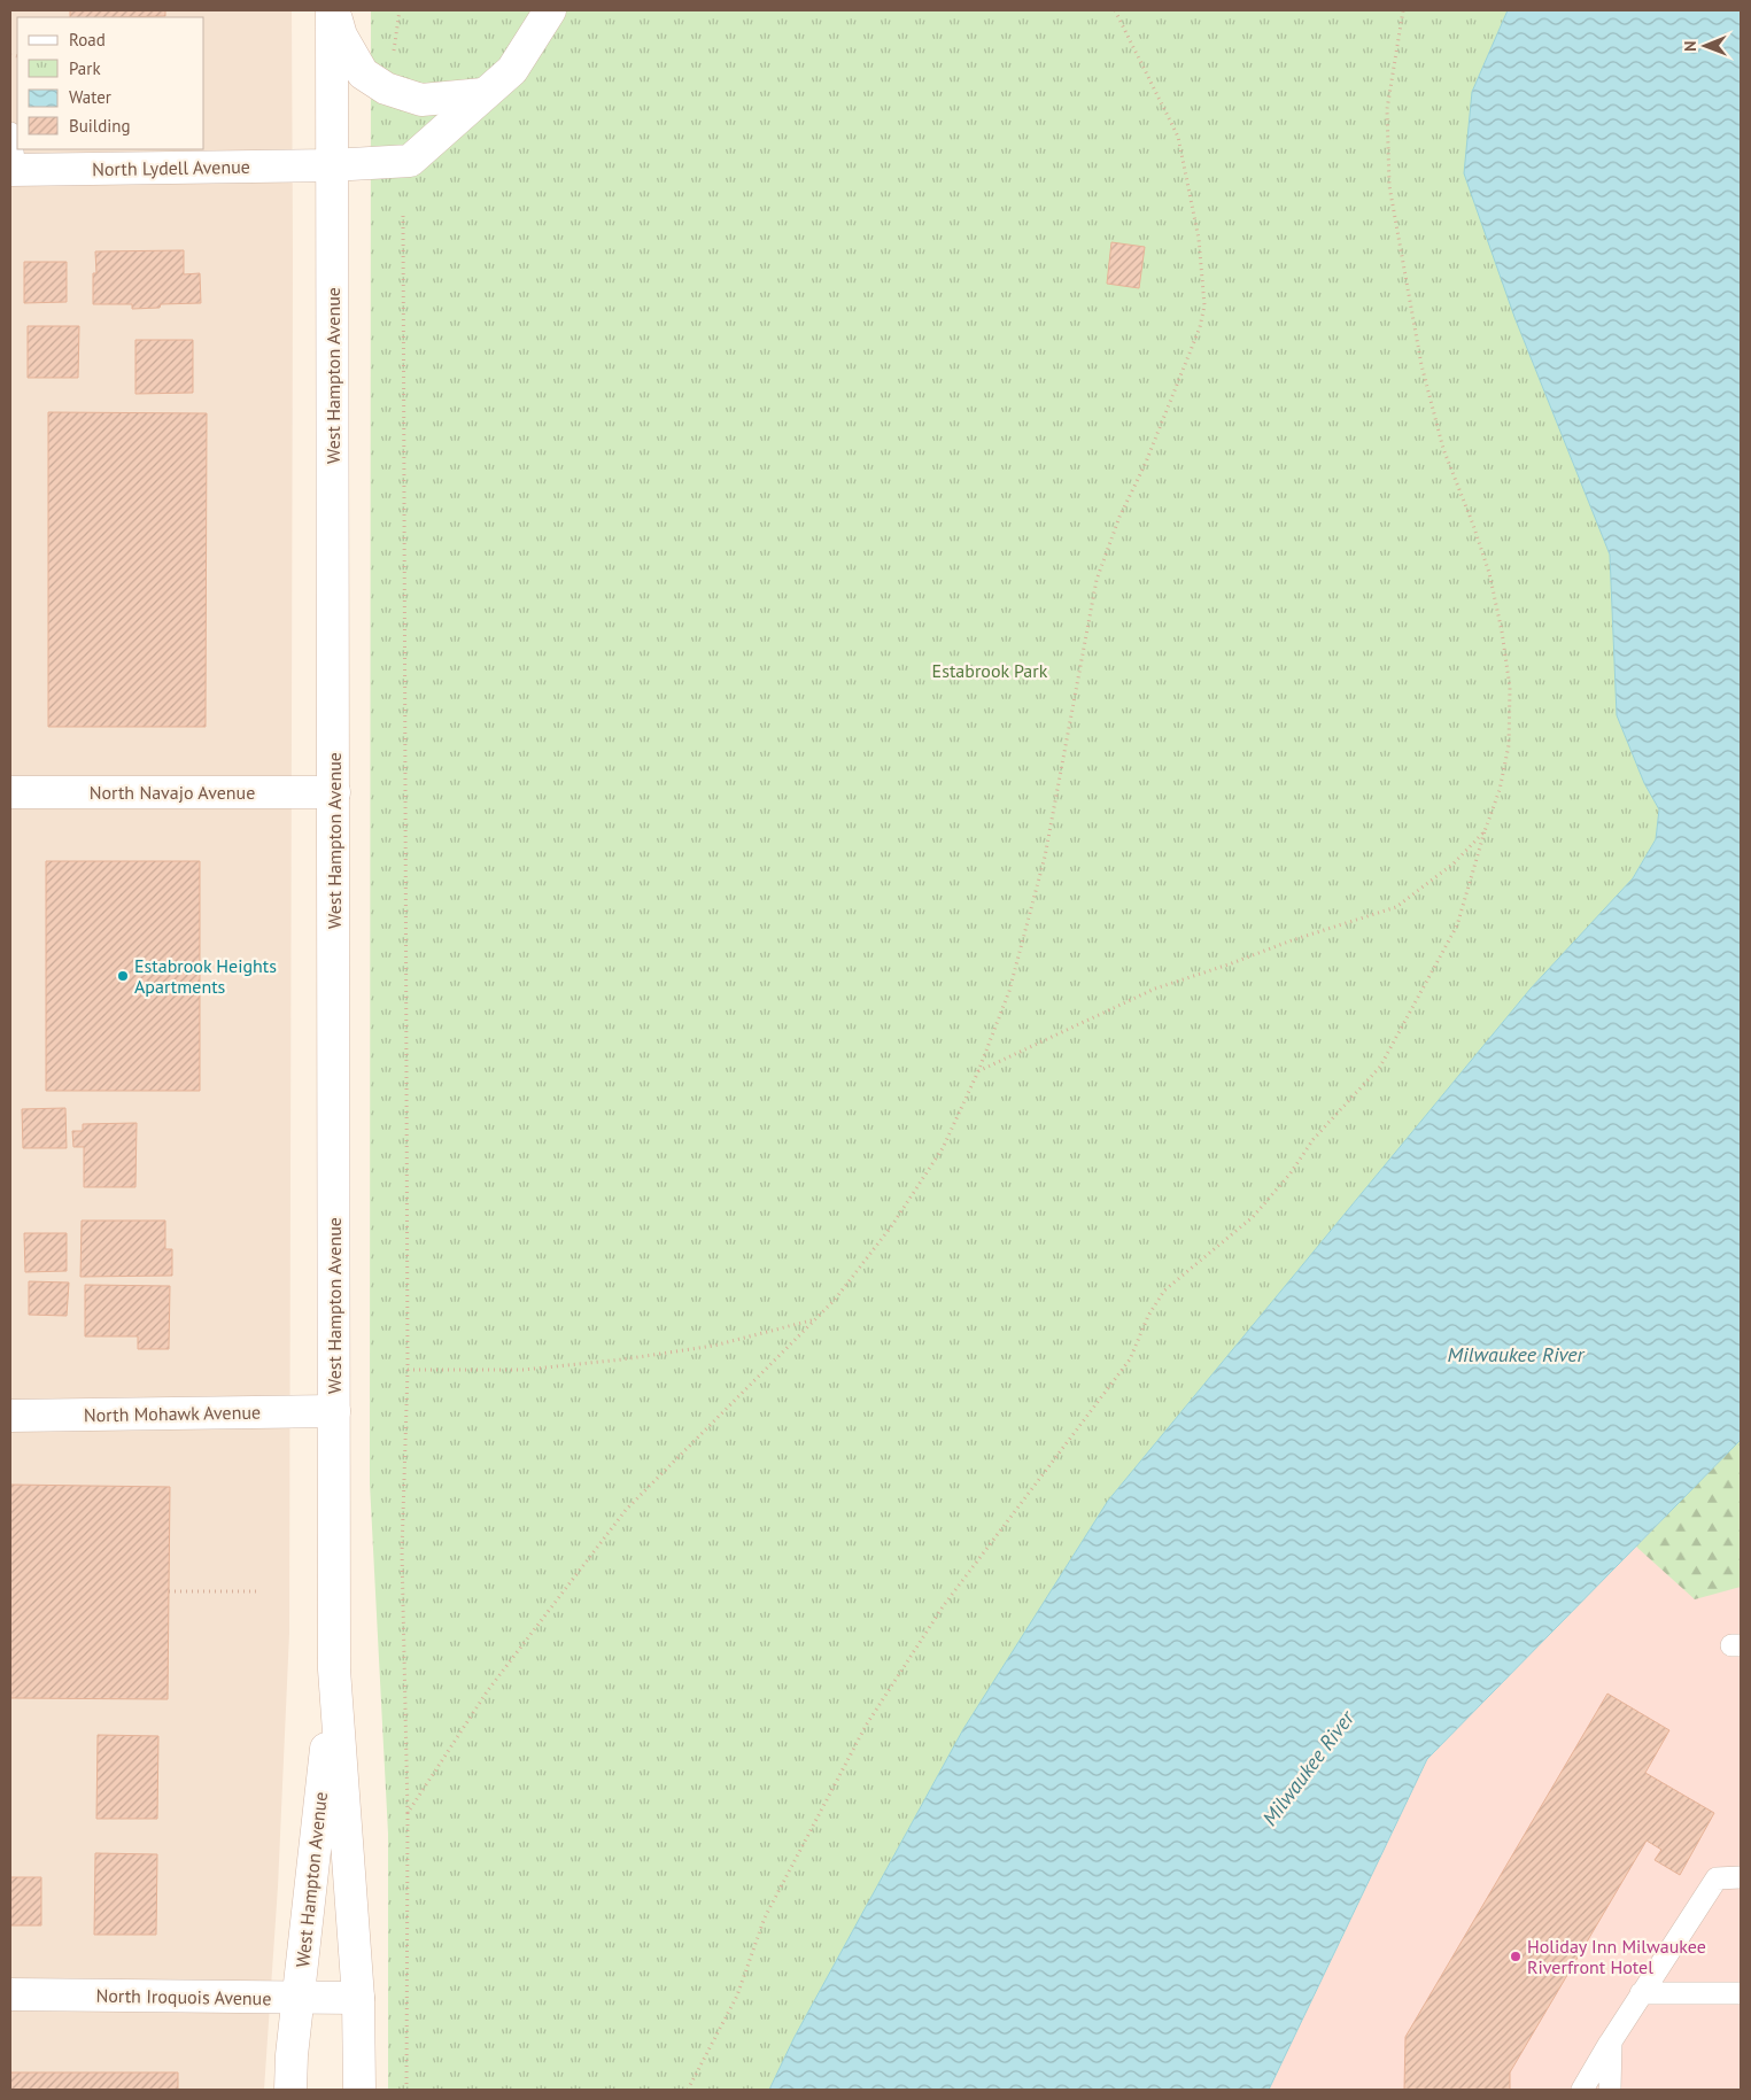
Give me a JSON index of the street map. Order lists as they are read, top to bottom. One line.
{"streets":{"main road":["North Lydell Avenue","West Hampton Avenue","North Navajo Avenue","North Mohawk Avenue","North Iroquois Avenue"]},"crossings":[["North Lydell Avenue","West Hampton Avenue"],["West Hampton Avenue","North Navajo Avenue"],["West Hampton Avenue","North Mohawk Avenue"],["West Hampton Avenue","North Iroquois Avenue"]],"water":["Milwaukee River"],"parks":["Estabrook Park"],"places":["Estabrook Heights Apartments","Holiday Inn Milwaukee Riverfront Hotel"],"legend":["Road","Park","Water","Building"],"north":"left"}
